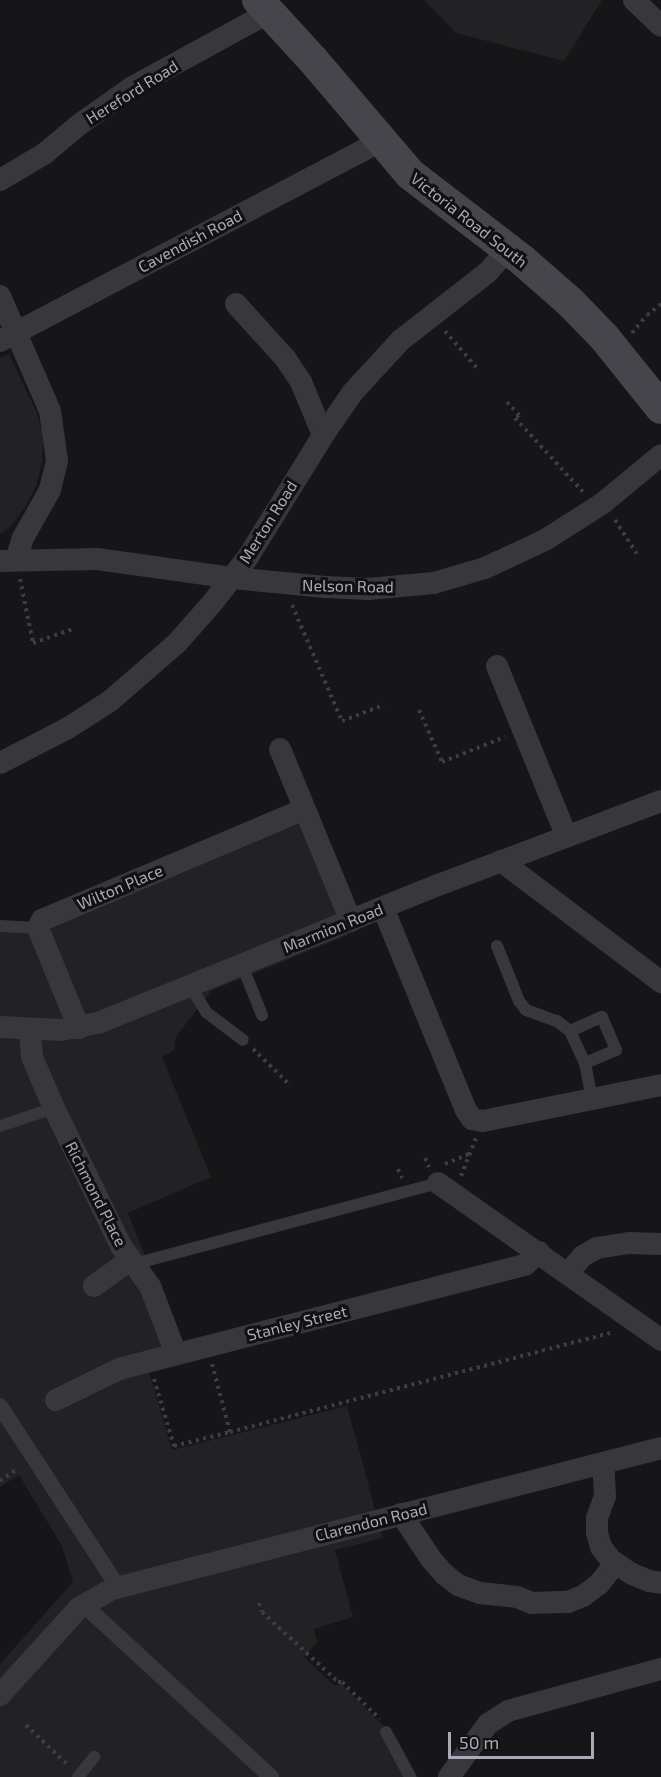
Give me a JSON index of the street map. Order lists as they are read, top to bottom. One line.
{"streets":{"main road":["Victoria Road South"],"street":["Hereford Road","Cavendish Road","Merton Road","Nelson Road","Wilton Place","Marmion Road","Richmond Place","Stanley Street","Clarendon Road"]},"crossings":[["Hereford Road","Victoria Road South"],["Victoria Road South","Cavendish Road"],["Victoria Road South","Merton Road"],["Merton Road","Nelson Road"],["Marmion Road","Richmond Place"],["Richmond Place","Stanley Street"]],"scale_bar":"50 m"}
